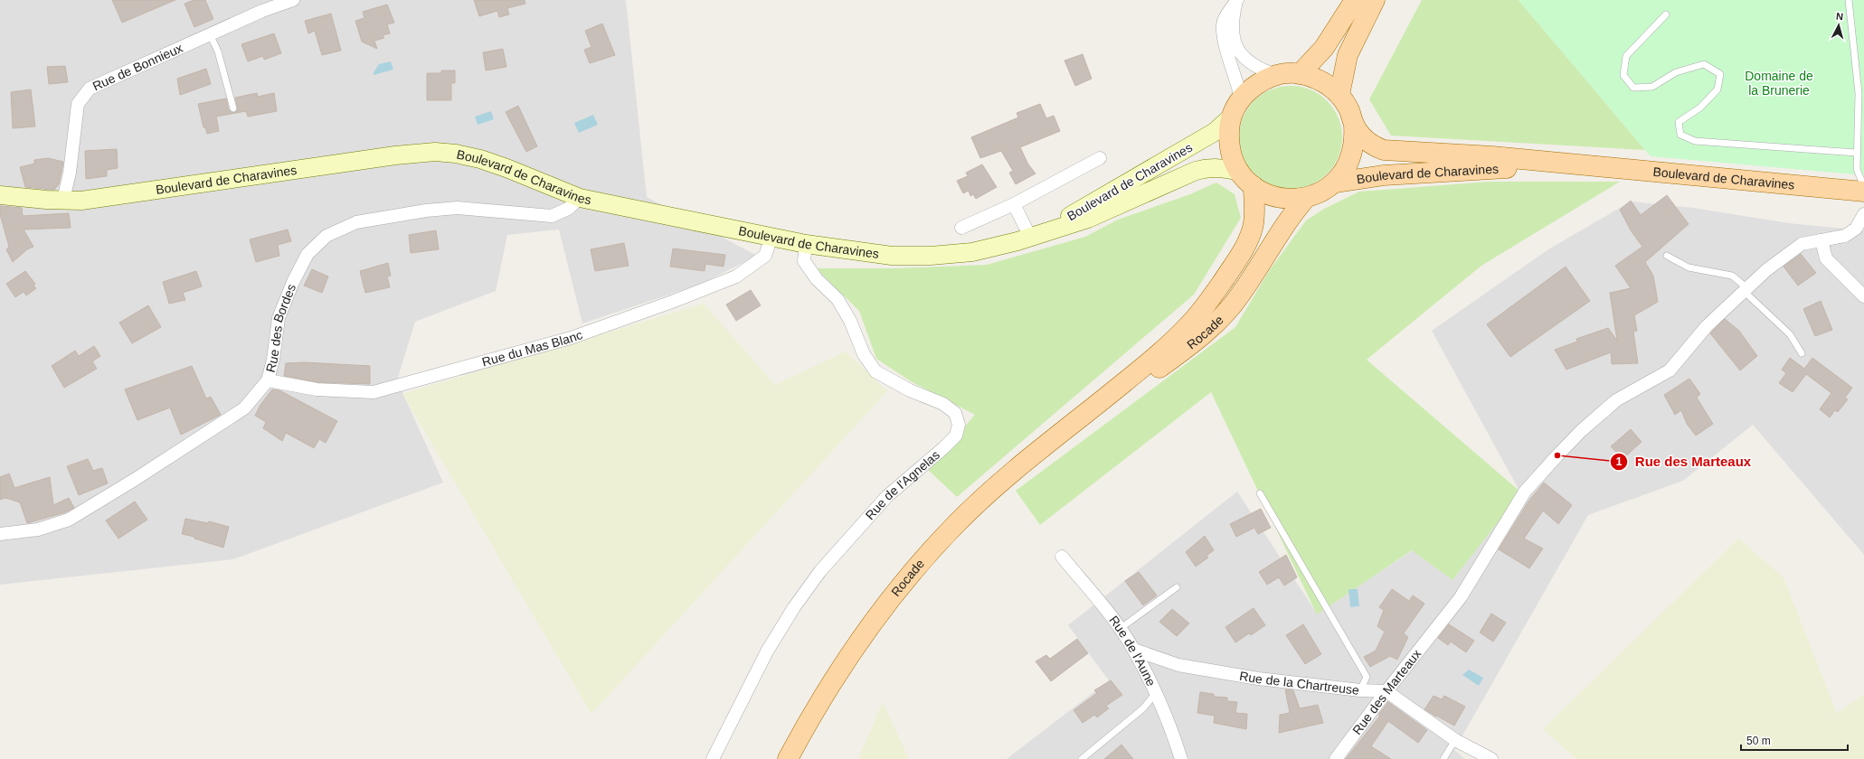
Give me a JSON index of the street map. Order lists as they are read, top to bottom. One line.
{"streets":{"main road":["Boulevard de Charavines","Rocade"],"street":["Rue de Bonnieux","Rue des Bordes","Rue du Mas Blanc","Rue de l'Agnelas","Rue de l'Aune","Rue de la Chartreuse","Rue des Marteaux"]},"crossings":[["Rue de Bonnieux","Boulevard de Charavines"],["Boulevard de Charavines","Rue des Bordes"],["Boulevard de Charavines","Rocade"],["Boulevard de Charavines","Rue du Mas Blanc"],["Boulevard de Charavines","Rue de l'Agnelas"],["Rue des Bordes","Rue du Mas Blanc"],["Rue de l'Aune","Rue de la Chartreuse"],["Rue de la Chartreuse","Rue des Marteaux"]],"parks":["Domaine de la Brunerie"],"places":["Rue des Marteaux"],"scale_bar":"50 m","north":"top"}
